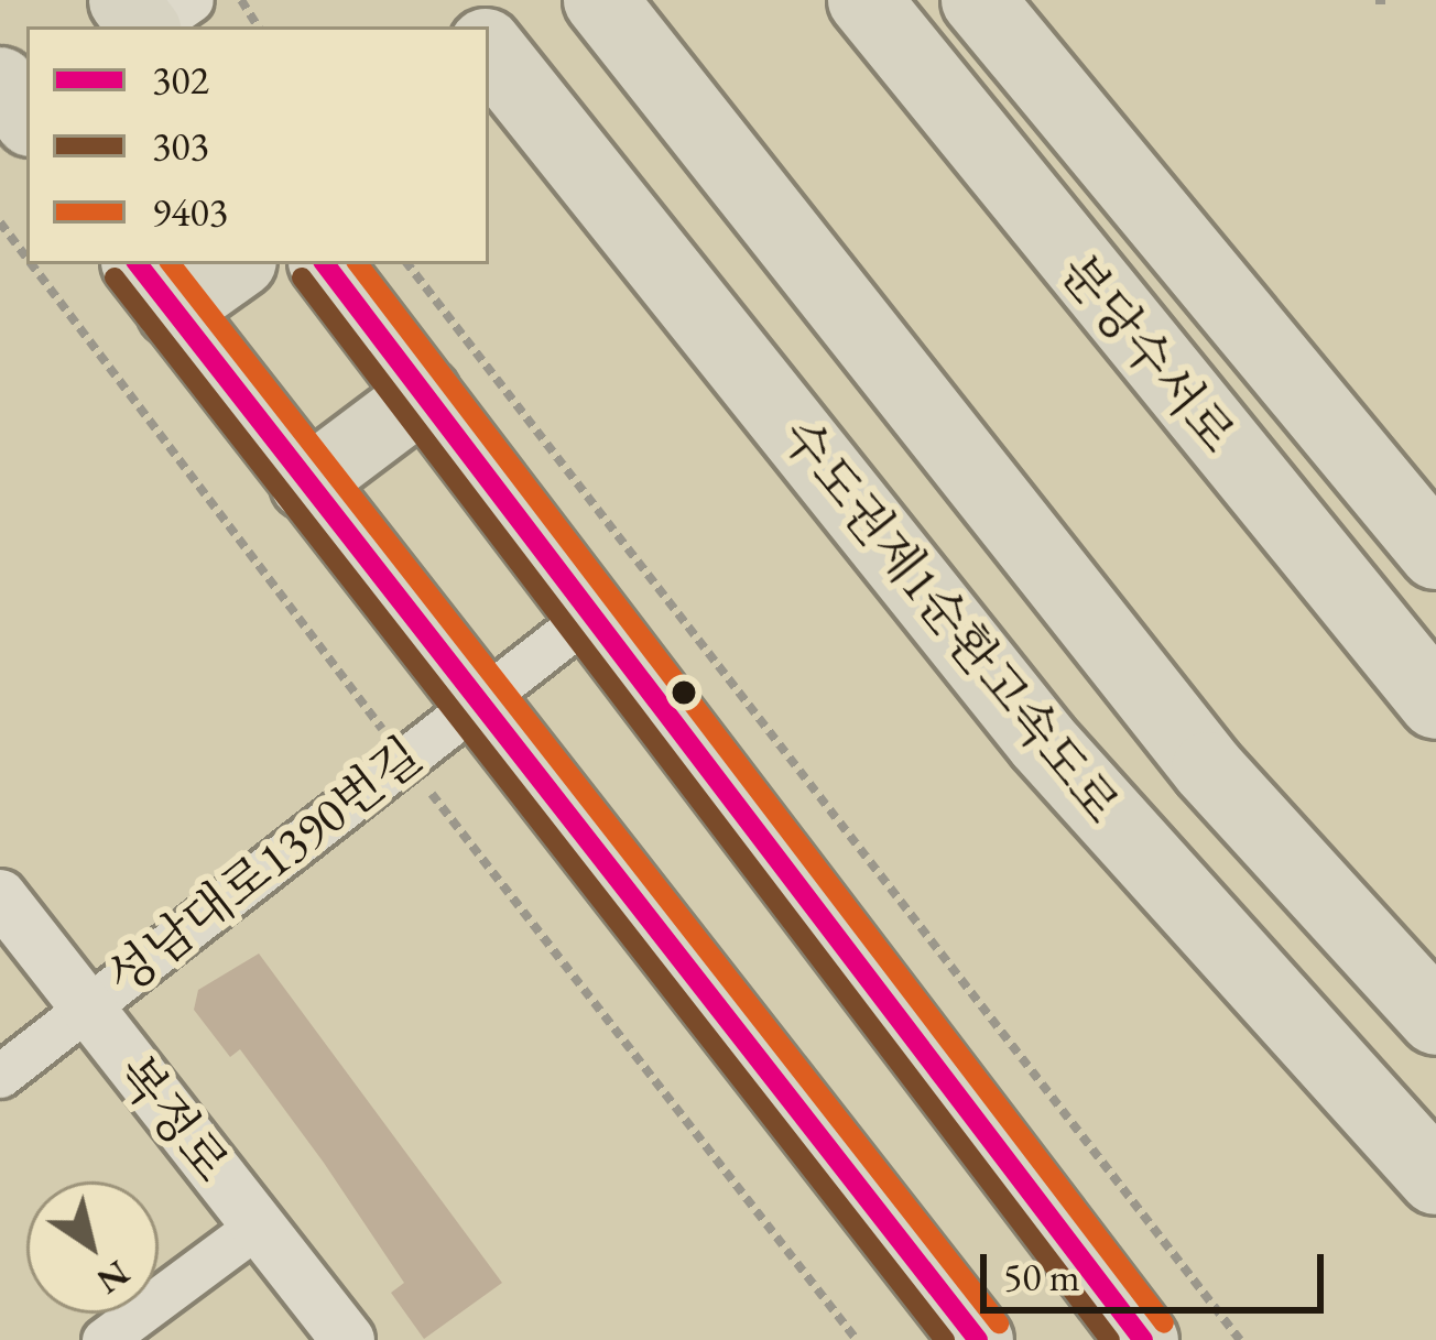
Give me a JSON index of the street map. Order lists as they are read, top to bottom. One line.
{"streets":{"highway":["분당수서로","수도권제1순환고속도로"],"street":["성남대로1390번길","복정로"]},"crossings":[["성남대로1390번길","복정로"]],"lines":["transit line 302","transit line 9403","transit line 303"],"legend":["302","303","9403"],"scale_bar":"50 m","north":"bottom right"}
